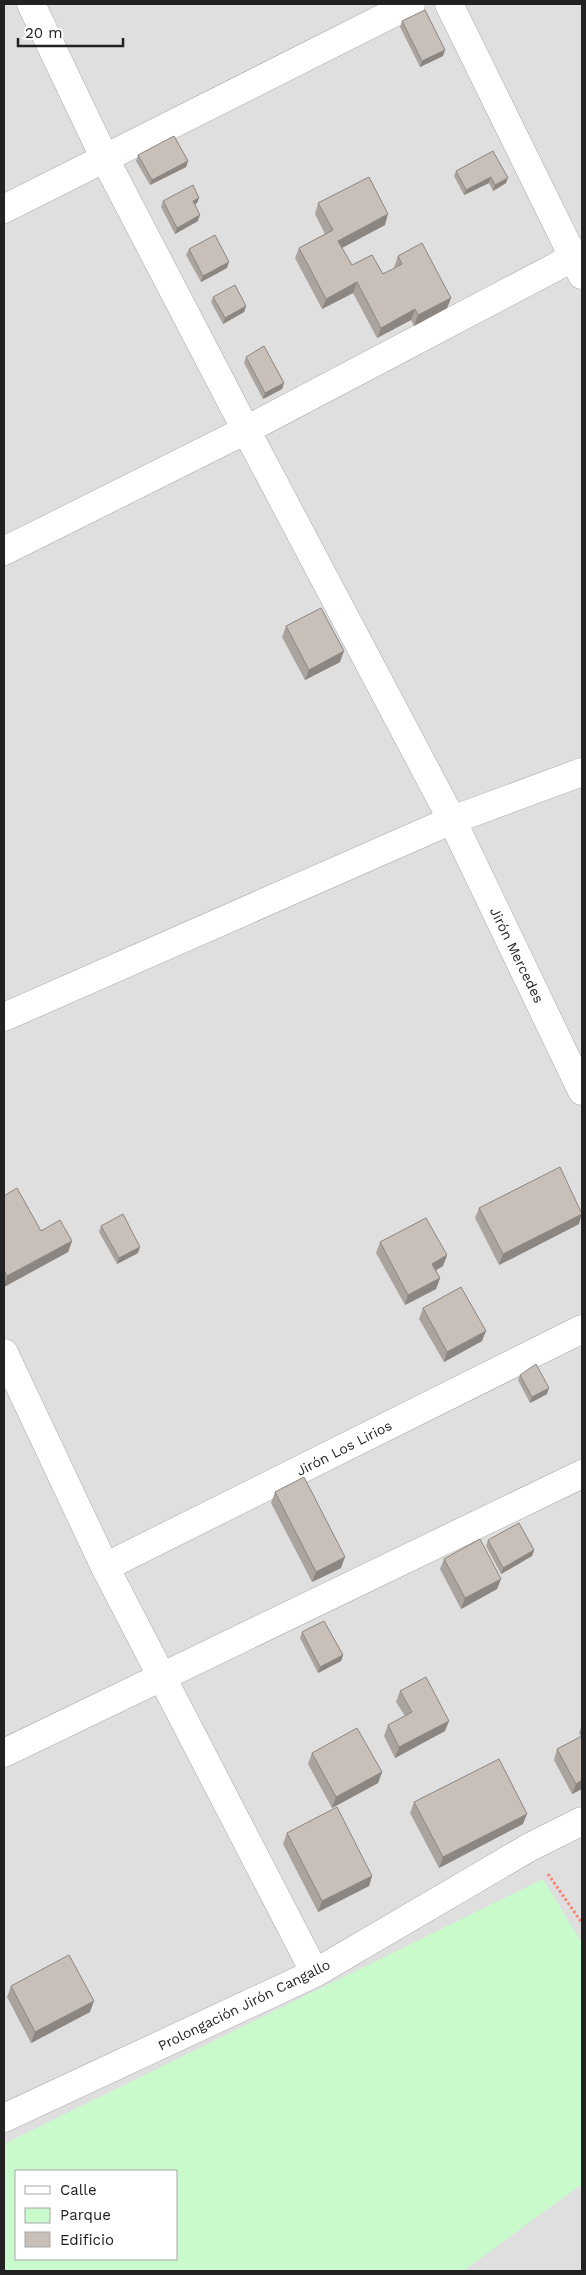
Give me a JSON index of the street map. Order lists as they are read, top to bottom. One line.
{"streets":{"street":["Jirón Mercedes","Jirón Los Lirios","Prolongación Jirón Cangallo"]},"legend":["Calle","Parque","Edificio"],"scale_bar":"20 m"}
